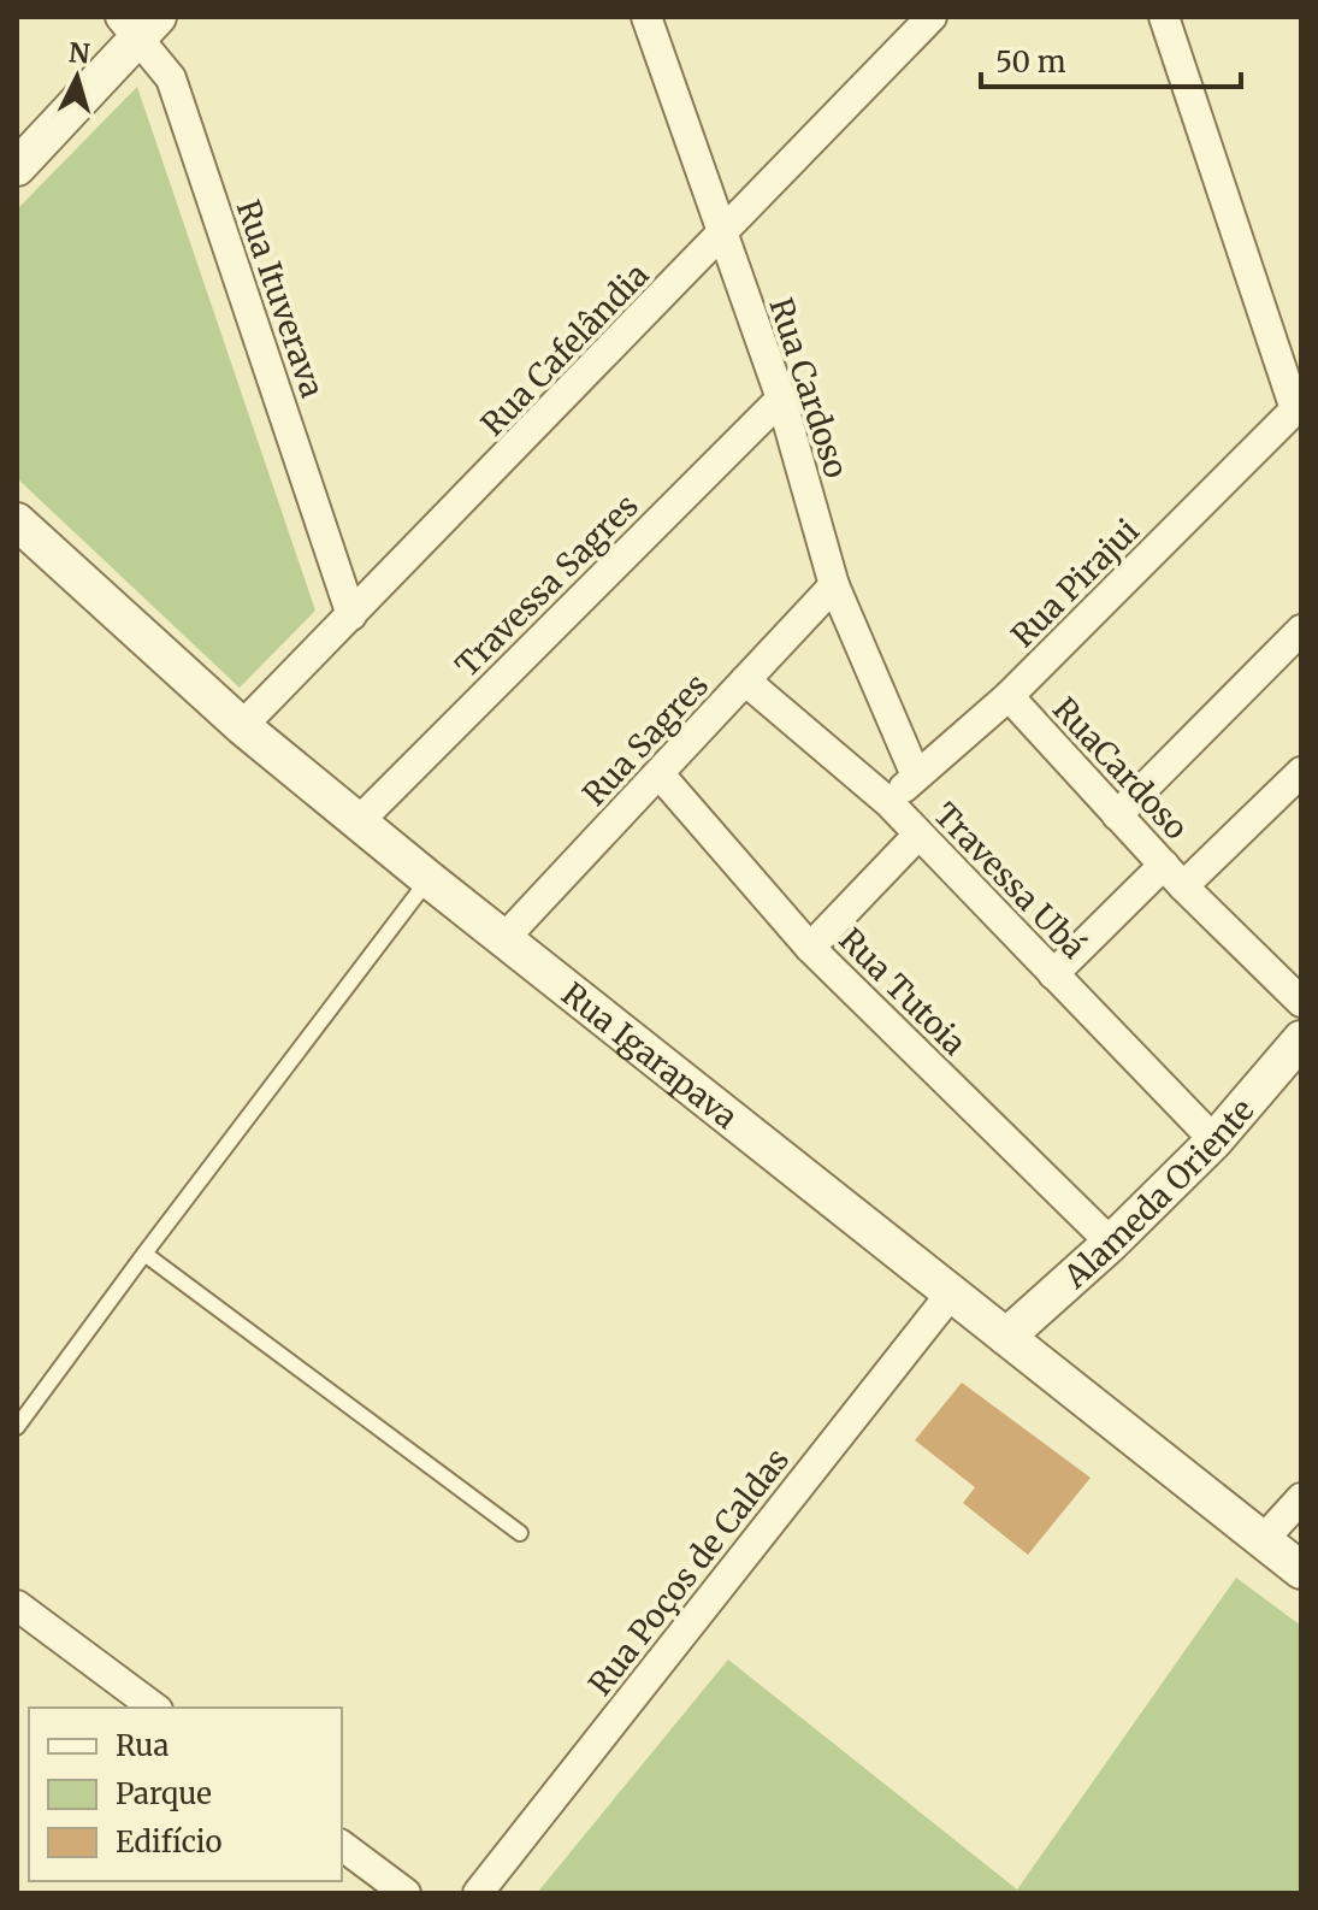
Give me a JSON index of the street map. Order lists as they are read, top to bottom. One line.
{"streets":{"street":["Rua Ituverava","Rua Cafelândia","Rua Cardoso","Rua Pirajui","Travessa Sagres","Rua Sagres","RuaCardoso","Travessa Ubá","Rua Tutoia","Rua Igarapava","Alameda Oriente","Rua Poços de Caldas"]},"crossings":[["Rua Ituverava","Rua Cafelândia"],["Rua Cafelândia","Rua Cardoso"],["Rua Cafelândia","Rua Igarapava"],["Rua Cardoso","Rua Pirajui"],["Rua Cardoso","Travessa Sagres"],["Rua Cardoso","Rua Sagres"],["Rua Pirajui","RuaCardoso"],["Rua Pirajui","Travessa Ubá"],["Travessa Sagres","Rua Igarapava"],["Rua Sagres","Travessa Ubá"],["Rua Sagres","Rua Tutoia"],["Rua Sagres","Rua Igarapava"],["Travessa Ubá","Alameda Oriente"],["Rua Tutoia","Alameda Oriente"],["Rua Igarapava","Alameda Oriente"],["Rua Igarapava","Rua Poços de Caldas"]],"legend":["Rua","Parque","Edifício"],"scale_bar":"50 m","north":"top"}
